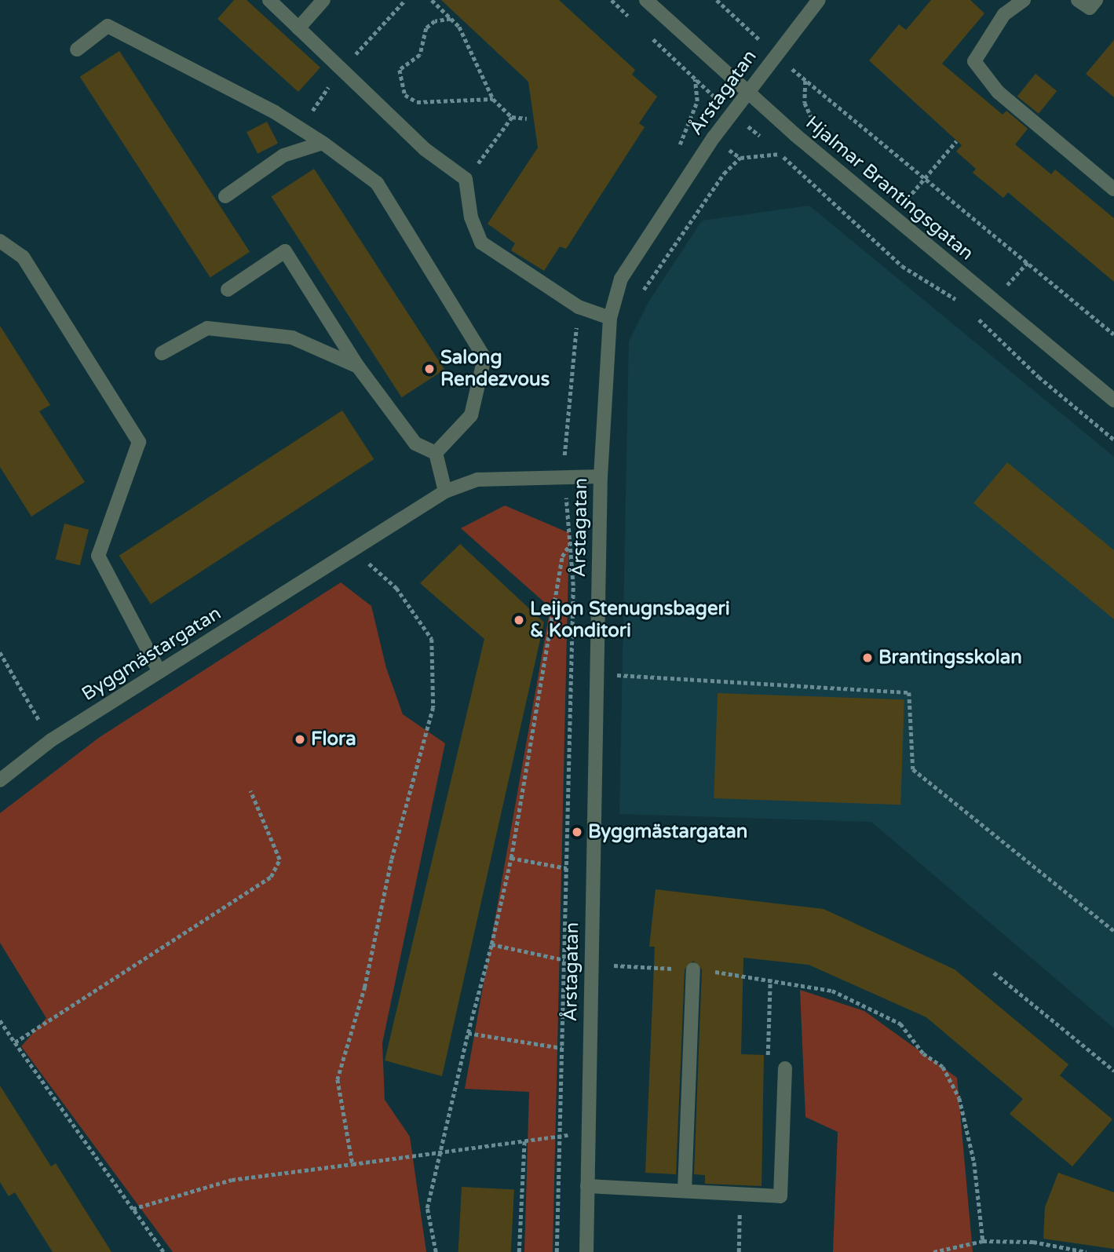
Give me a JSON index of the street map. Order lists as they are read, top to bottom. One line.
{"streets":{"street":["Årstagatan","Hjalmar Brantingsgatan","Byggmästargatan"]},"crossings":[["Årstagatan","Hjalmar Brantingsgatan"],["Årstagatan","Byggmästargatan"]],"places":["Salong Rendezvous","Leijon Stenugnsbageri & Konditori","Brantingsskolan","Flora","Byggmästargatan"]}
